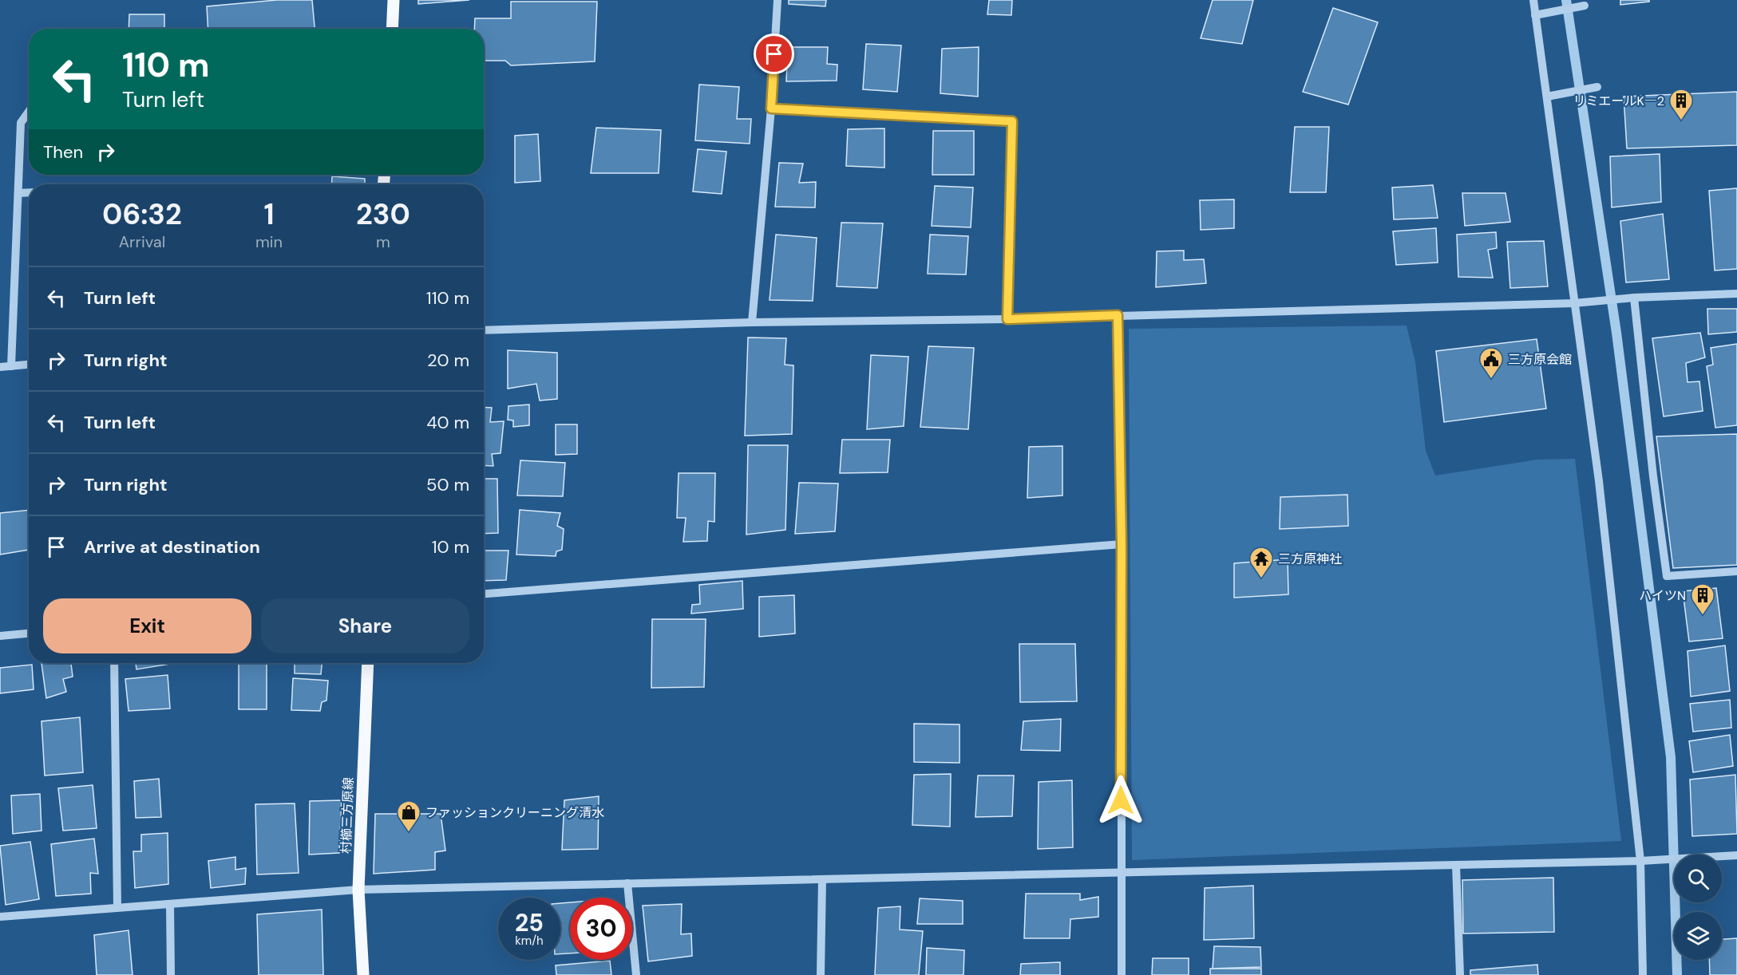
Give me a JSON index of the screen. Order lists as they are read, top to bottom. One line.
{"streets":{"main road":["村櫛三方原線"]},"places":{"building":["リミエールK―2","ハイツN"],"public building":["三方原会館"],"temple":["三方原神社"],"shop":["ファッションクリーニング清水"]},"page":{"turn":["110 m","Turn left"],"then":"Then","eta":["06:32","Arrival","1","min","230","m"],"list":[{"name":"Turn left","value":"110 m"},{"name":"Turn right","value":"20 m"},{"name":"Turn left","value":"40 m"},{"name":"Turn right","value":"50 m"},{"name":"Arrive at destination","value":"10 m"}],"buttons":["Exit","Share"],"speed":"25 km/h","limit":"30"}}
